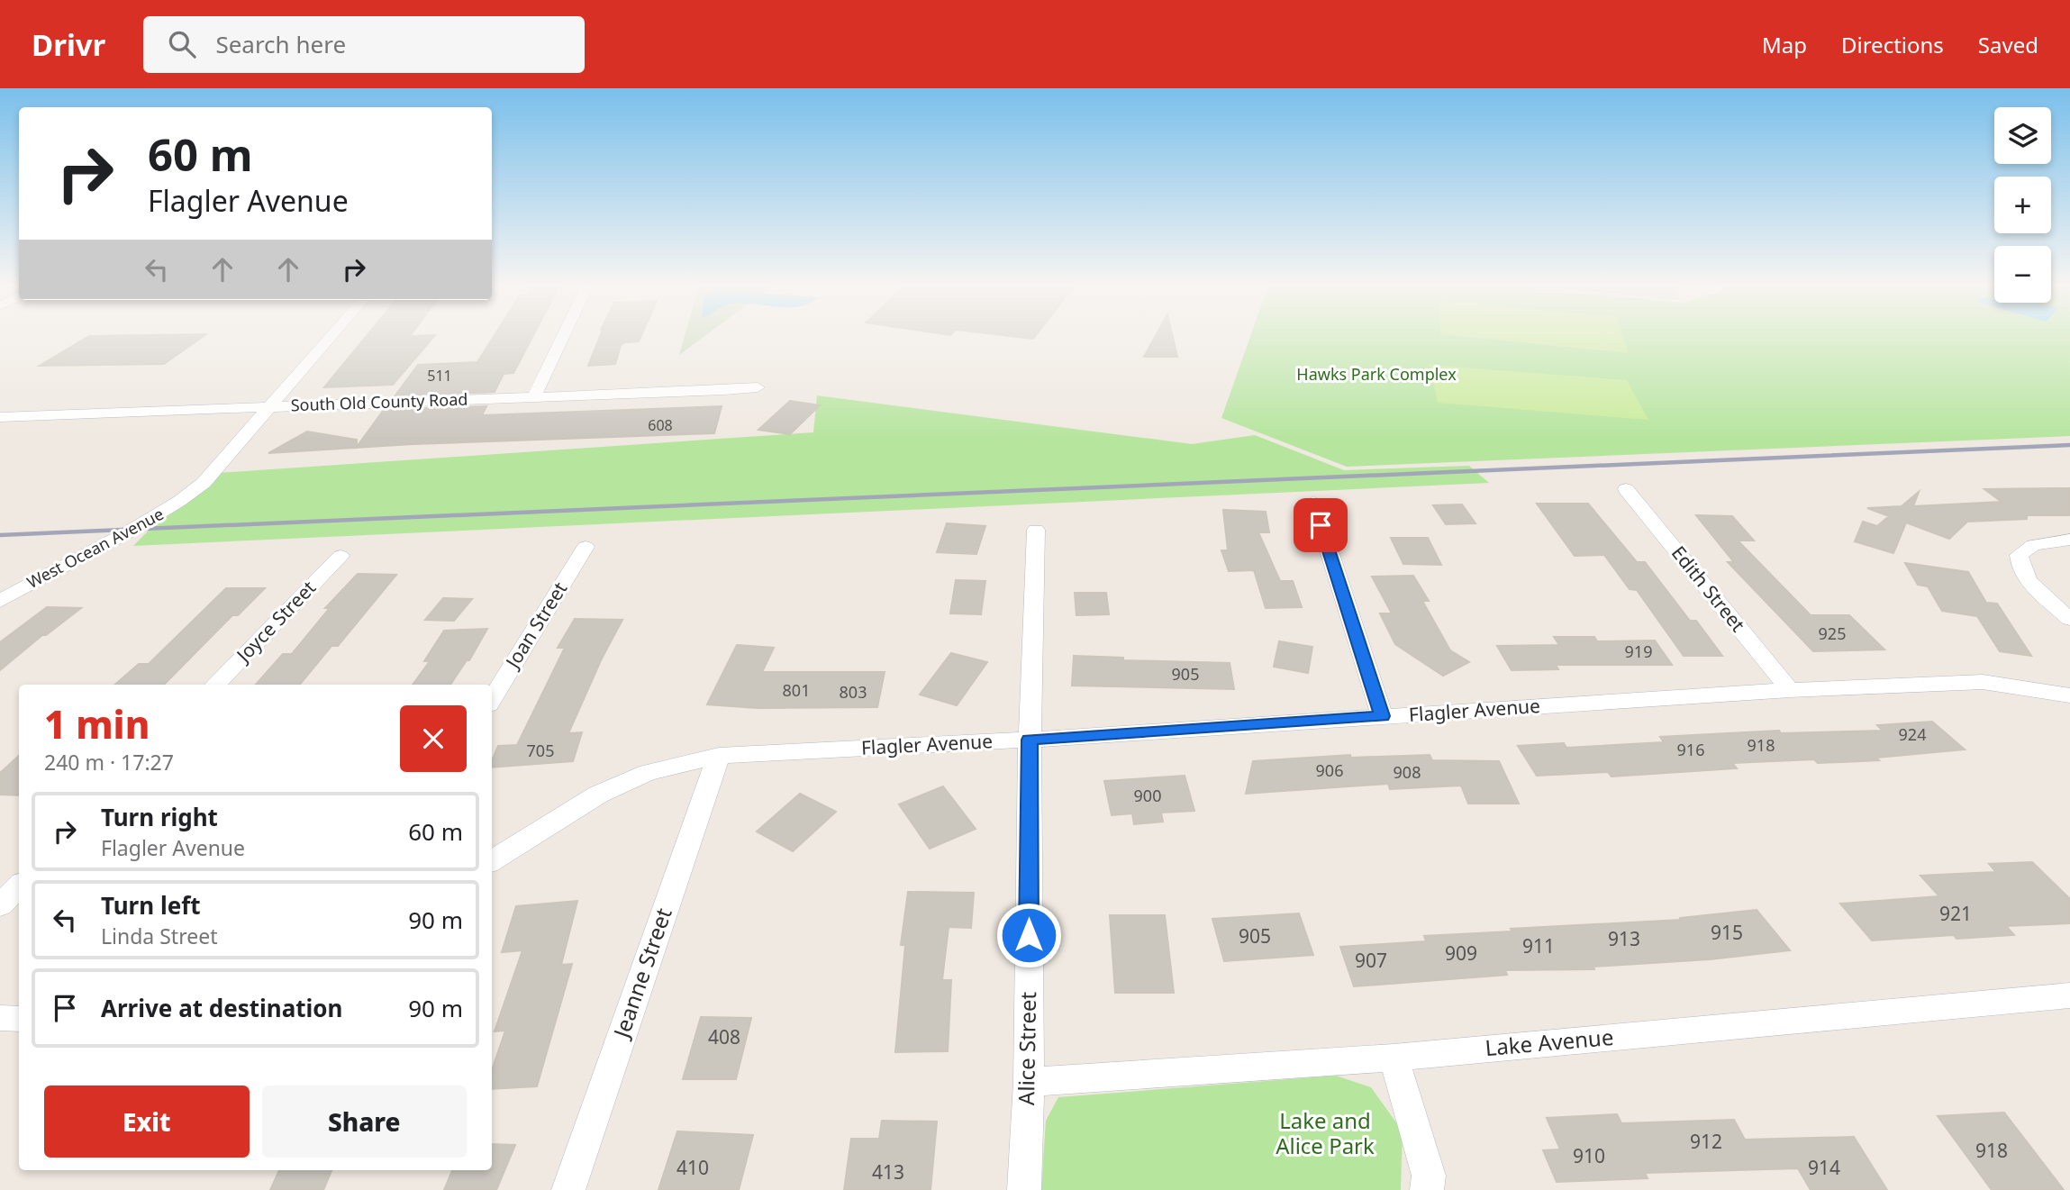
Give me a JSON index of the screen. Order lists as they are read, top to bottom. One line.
{"streets":{"street":["South Old County Road","West Ocean Avenue","Edith Street","Joyce Street","Joan Street","Flagler Avenue","Jeanne Street","Lake Avenue","Alice Street"]},"crossings":[["South Old County Road","West Ocean Avenue"],["Edith Street","Flagler Avenue"],["Flagler Avenue","Jeanne Street"],["Flagler Avenue","Alice Street"],["Lake Avenue","Alice Street"]],"parks":["Hawks Park Complex","Lake and Alice Park"],"house_numbers":["511","608","925","919","905","801","803","924","918","916","705","906","908","900","921","915","905","913","911","909","907","408","912","918","910","410","914","413"],"page":{"header":"Drivr","search":"Search here","nav":["Map","Directions","Saved"],"map_buttons":["+","−"],"turn":["60 m","Flagler Avenue"],"heading":["1 min","240 m · 17:27"],"list":[{"name":"Turn right","note":"Flagler Avenue","value":"60 m"},{"name":"Turn left","note":"Linda Street","value":"90 m"},{"name":"Arrive at destination","value":"90 m"}],"buttons":["Exit","Share"]}}
